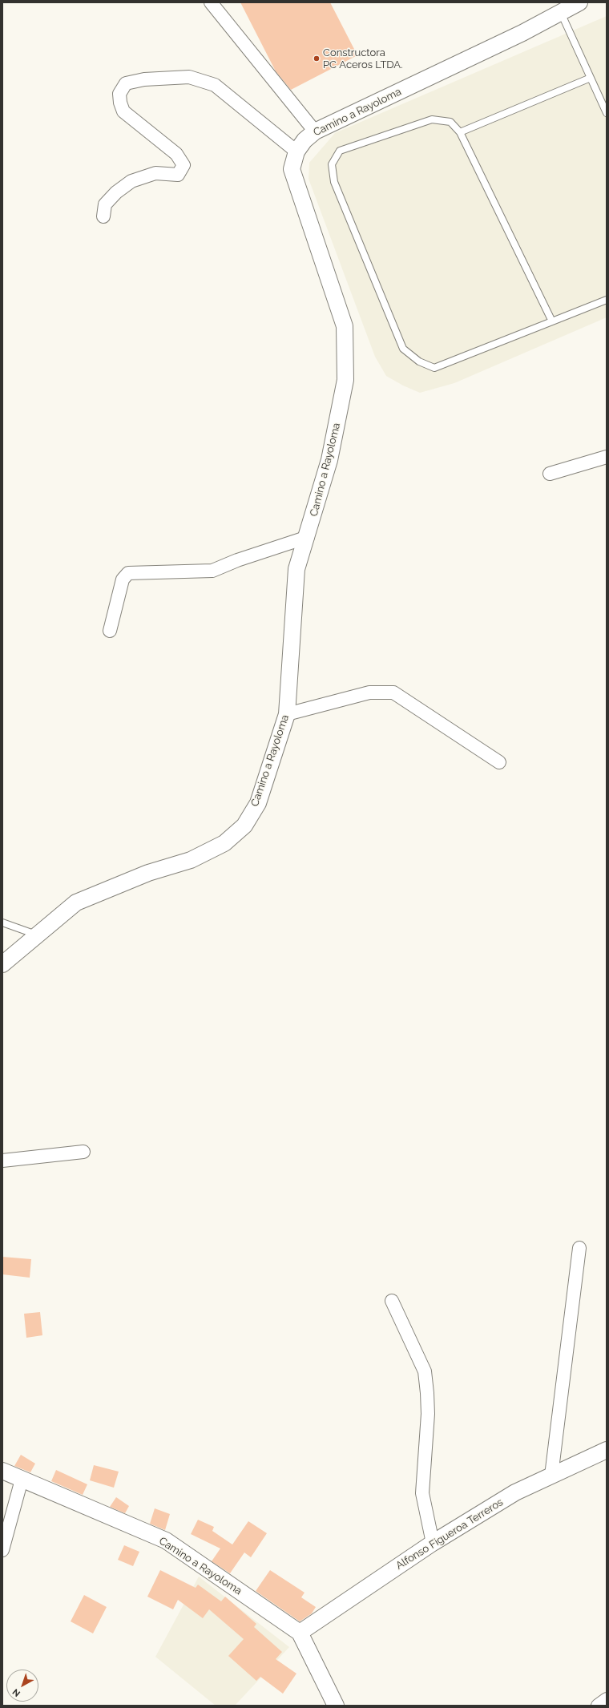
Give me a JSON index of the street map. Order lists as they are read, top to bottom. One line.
{"streets":{"street":["Camino a Rayoloma","Alfonso Figueroa Terreros"]},"crossings":[["Camino a Rayoloma","Alfonso Figueroa Terreros"]],"places":["Constructora PC Aceros LTDA."],"north":"bottom left"}
